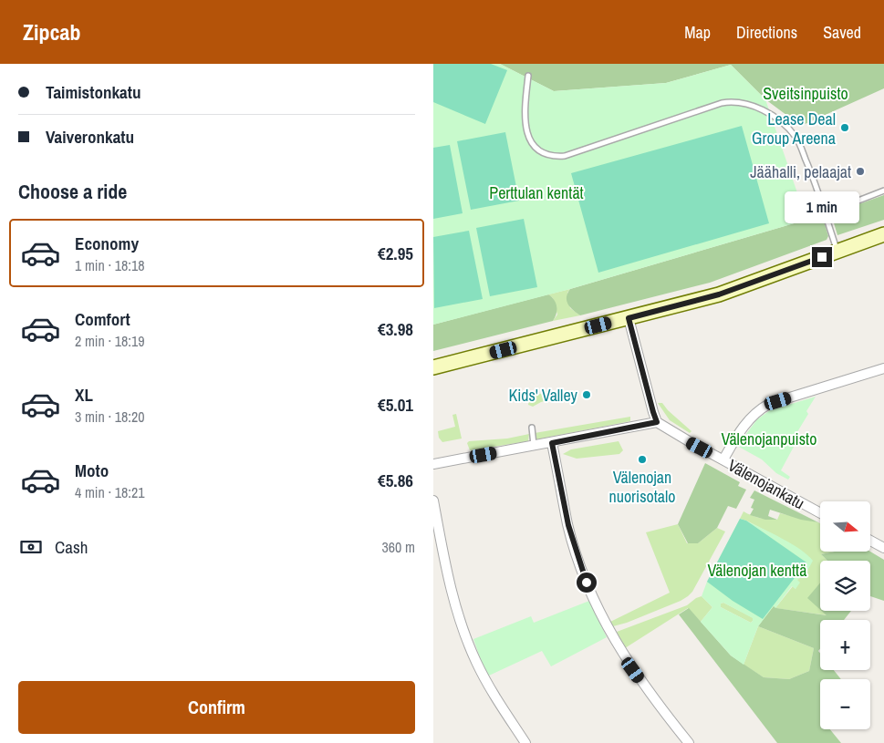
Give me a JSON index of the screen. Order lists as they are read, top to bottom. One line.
{"streets":{"street":["Välenojankatu"]},"parks":["Sveitsinpuisto","Perttulan kentät","Välenojanpuisto","Välenojan kenttä"],"places":["Lease Deal Group Areena","Jäähalli, pelaajat","Kids' Valley","Välenojan nuorisotalo"],"north":"right","page":{"header":"Zipcab","nav":["Map","Directions","Saved"],"banner":["Taimistonkatu","Vaiveronkatu"],"heading":"Choose a ride","bubble":"1 min","list":[{"name":"Economy","note":"1 min · 18:18","value":"€2.95"},{"name":"Comfort","note":"2 min · 18:19","value":"€3.98"},{"name":"XL","note":"3 min · 18:20","value":"€5.01"},{"name":"Moto","note":"4 min · 18:21","value":"€5.86"}],"map_buttons":["+","−"],"pay":["Cash","360 m"],"buttons":"Confirm"}}
